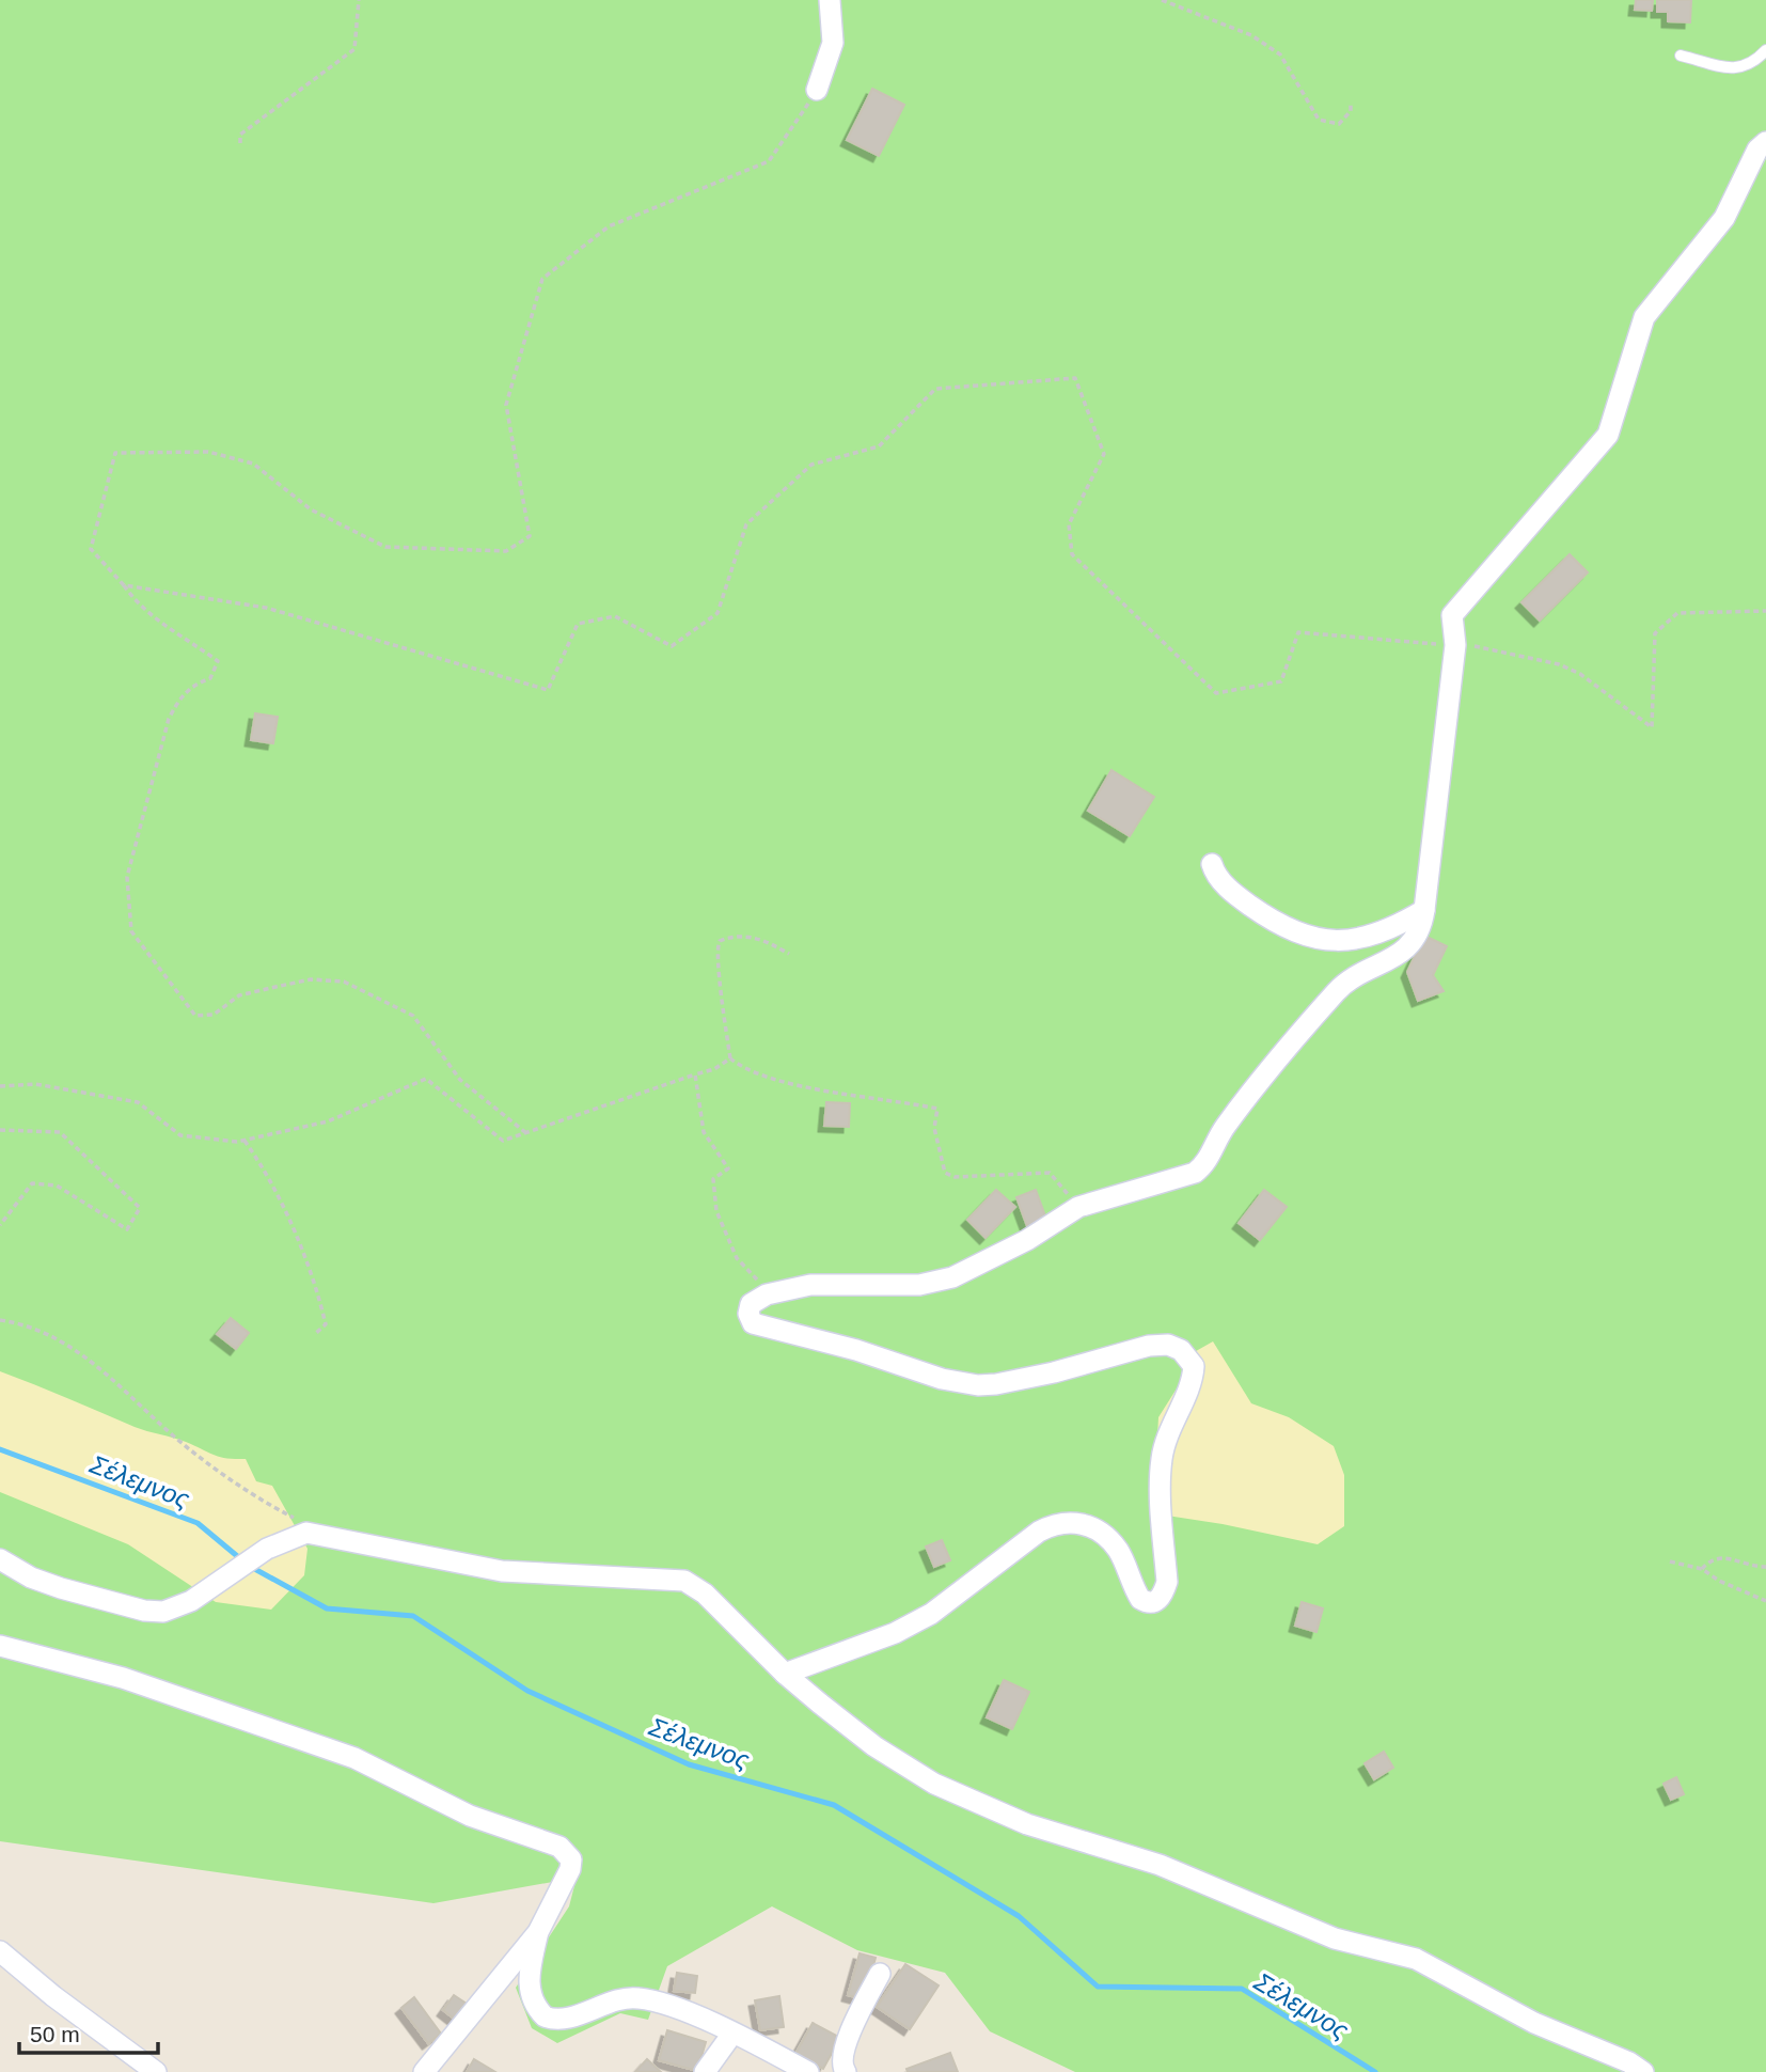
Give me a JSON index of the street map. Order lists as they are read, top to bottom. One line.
{"water":["Σέλεμνος"],"scale_bar":"50 m"}
